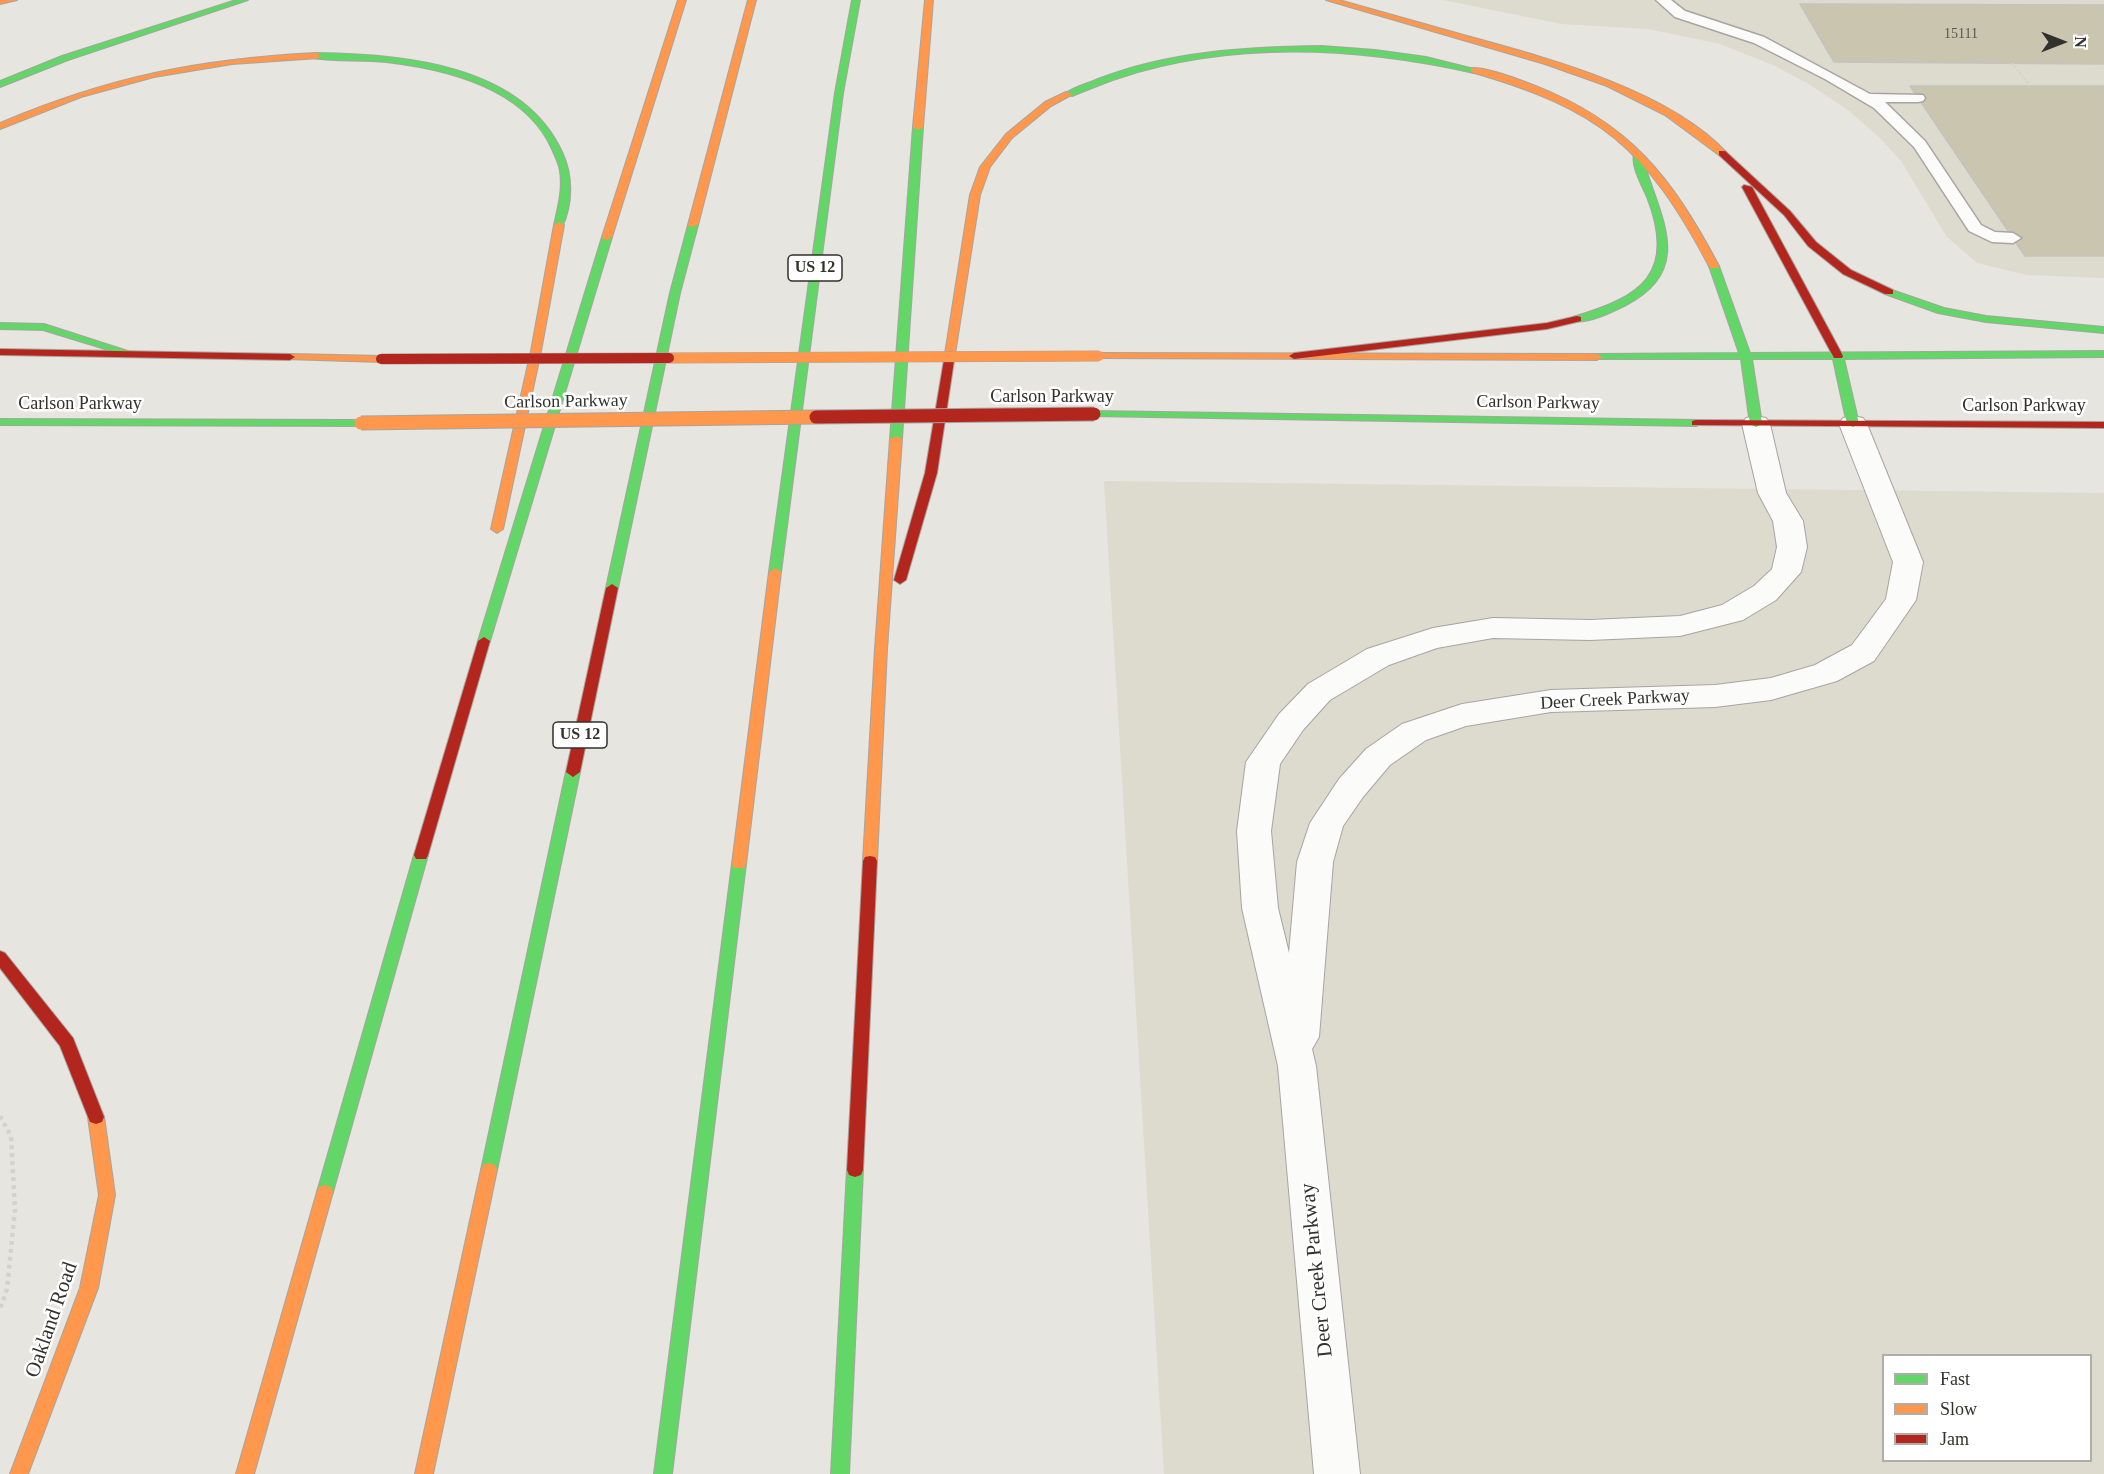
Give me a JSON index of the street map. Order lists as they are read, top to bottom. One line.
{"streets":{"main road":["US 12","Carlson Parkway","Deer Creek Parkway","Oakland Road"]},"crossings":[["Carlson Parkway","Deer Creek Parkway"]],"house_numbers":["15111"],"legend":["Fast","Slow","Jam"],"north":"right"}
